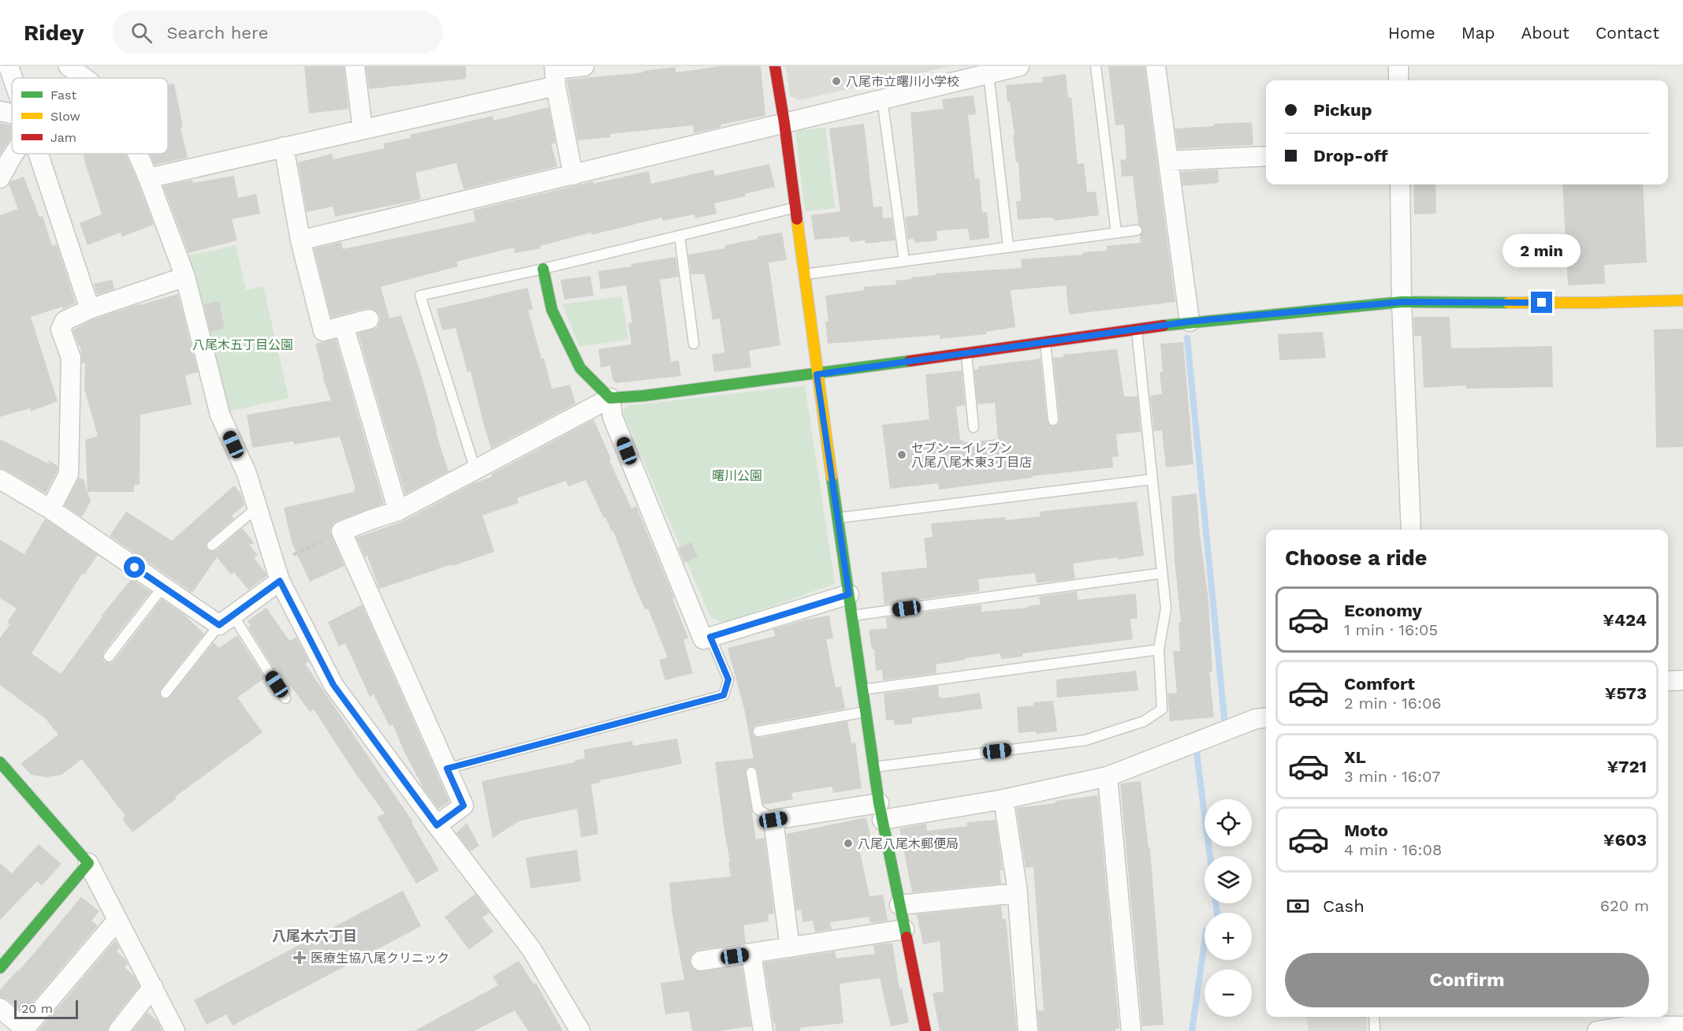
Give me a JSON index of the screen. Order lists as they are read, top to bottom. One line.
{"districts":["八尾木六丁目"],"parks":["八尾木五丁目公園","曙川公園"],"places":{"other":["八尾市立曙川小学校","セブンーイレブン 八尾八尾木東3丁目店","八尾八尾木郵便局"],"health":["医療生協八尾クリニック"]},"legend":["Fast","Slow","Jam"],"scale_bar":"20 m","page":{"header":"Ridey","search":"Search here","nav":["Home","Map","About","Contact"],"banner":["Pickup","Drop-off"],"bubble":"2 min","heading":"Choose a ride","list":[{"name":"Economy","note":"1 min · 16:05","value":"¥424"},{"name":"Comfort","note":"2 min · 16:06","value":"¥573"},{"name":"XL","note":"3 min · 16:07","value":"¥721"},{"name":"Moto","note":"4 min · 16:08","value":"¥603"}],"map_buttons":["+","−"],"pay":["Cash","620 m"],"buttons":"Confirm","scale":"20 m"}}
